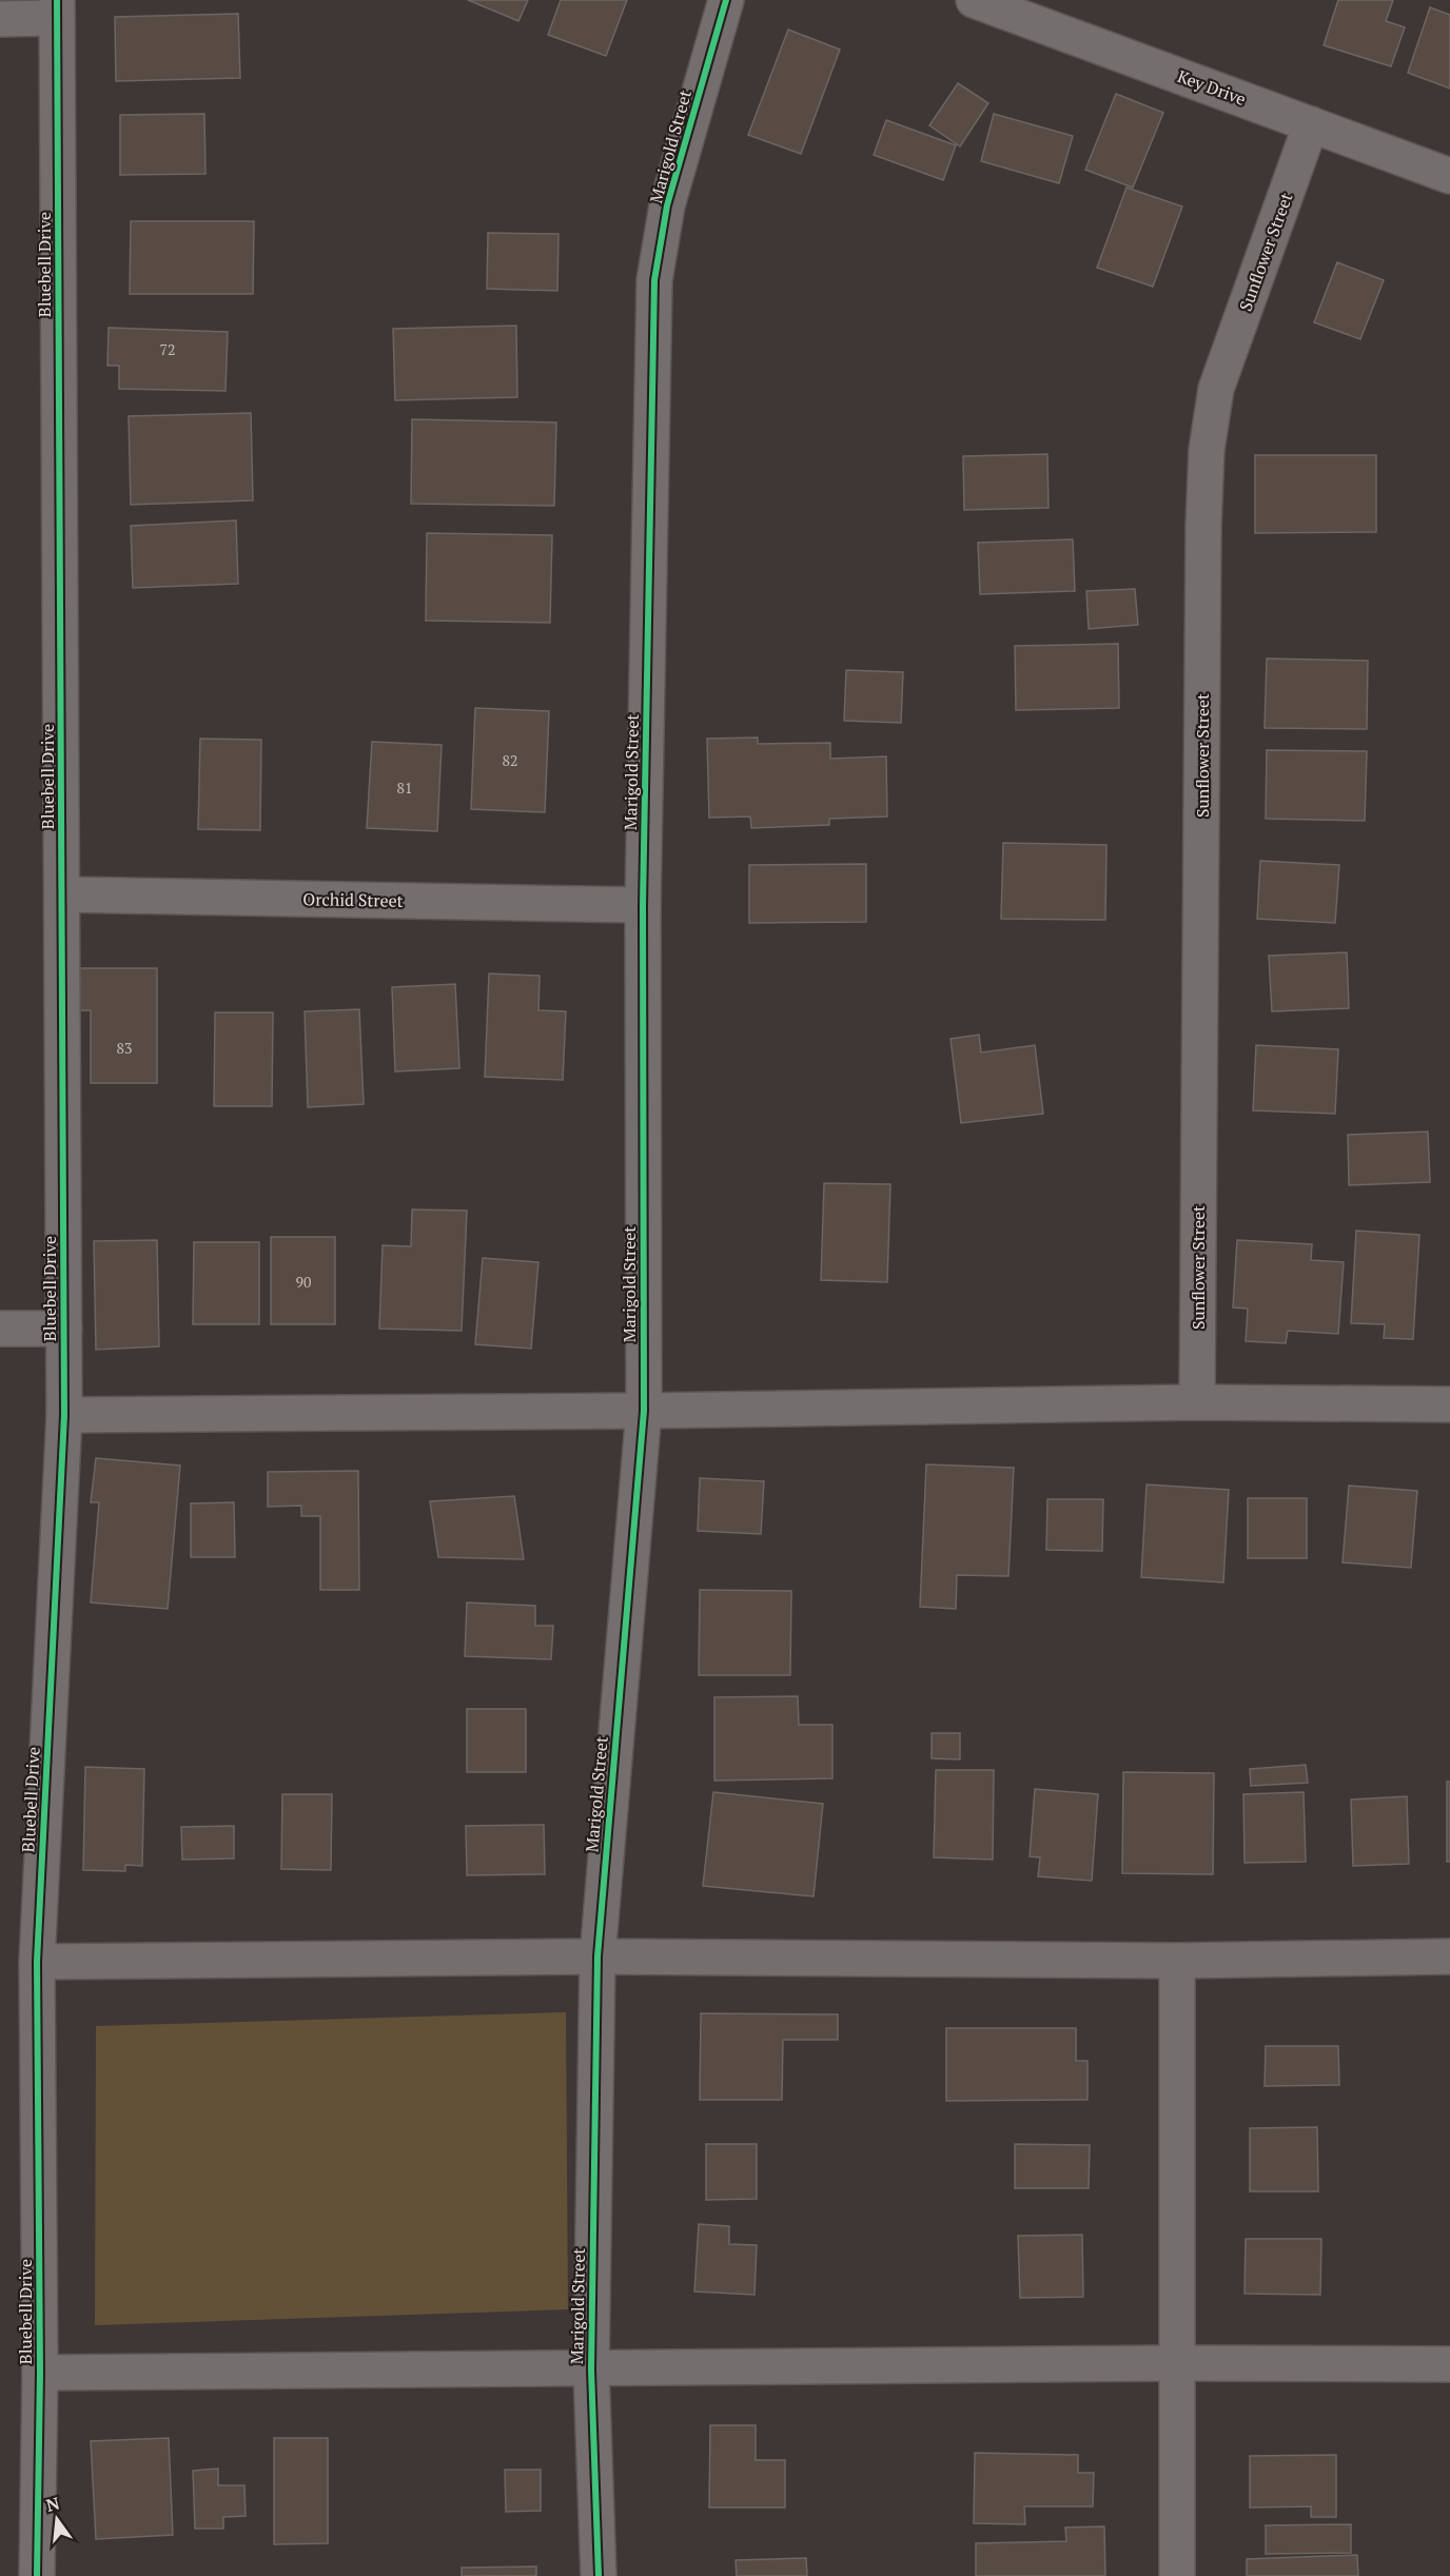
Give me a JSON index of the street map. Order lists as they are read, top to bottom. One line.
{"streets":{"street":["Key Drive","Marigold Street","Sunflower Street","Bluebell Drive","Orchid Street"]},"crossings":[["Key Drive","Sunflower Street"],["Marigold Street","Orchid Street"],["Bluebell Drive","Orchid Street"]],"house_numbers":["72","82","81","83","90"],"north":"top"}
